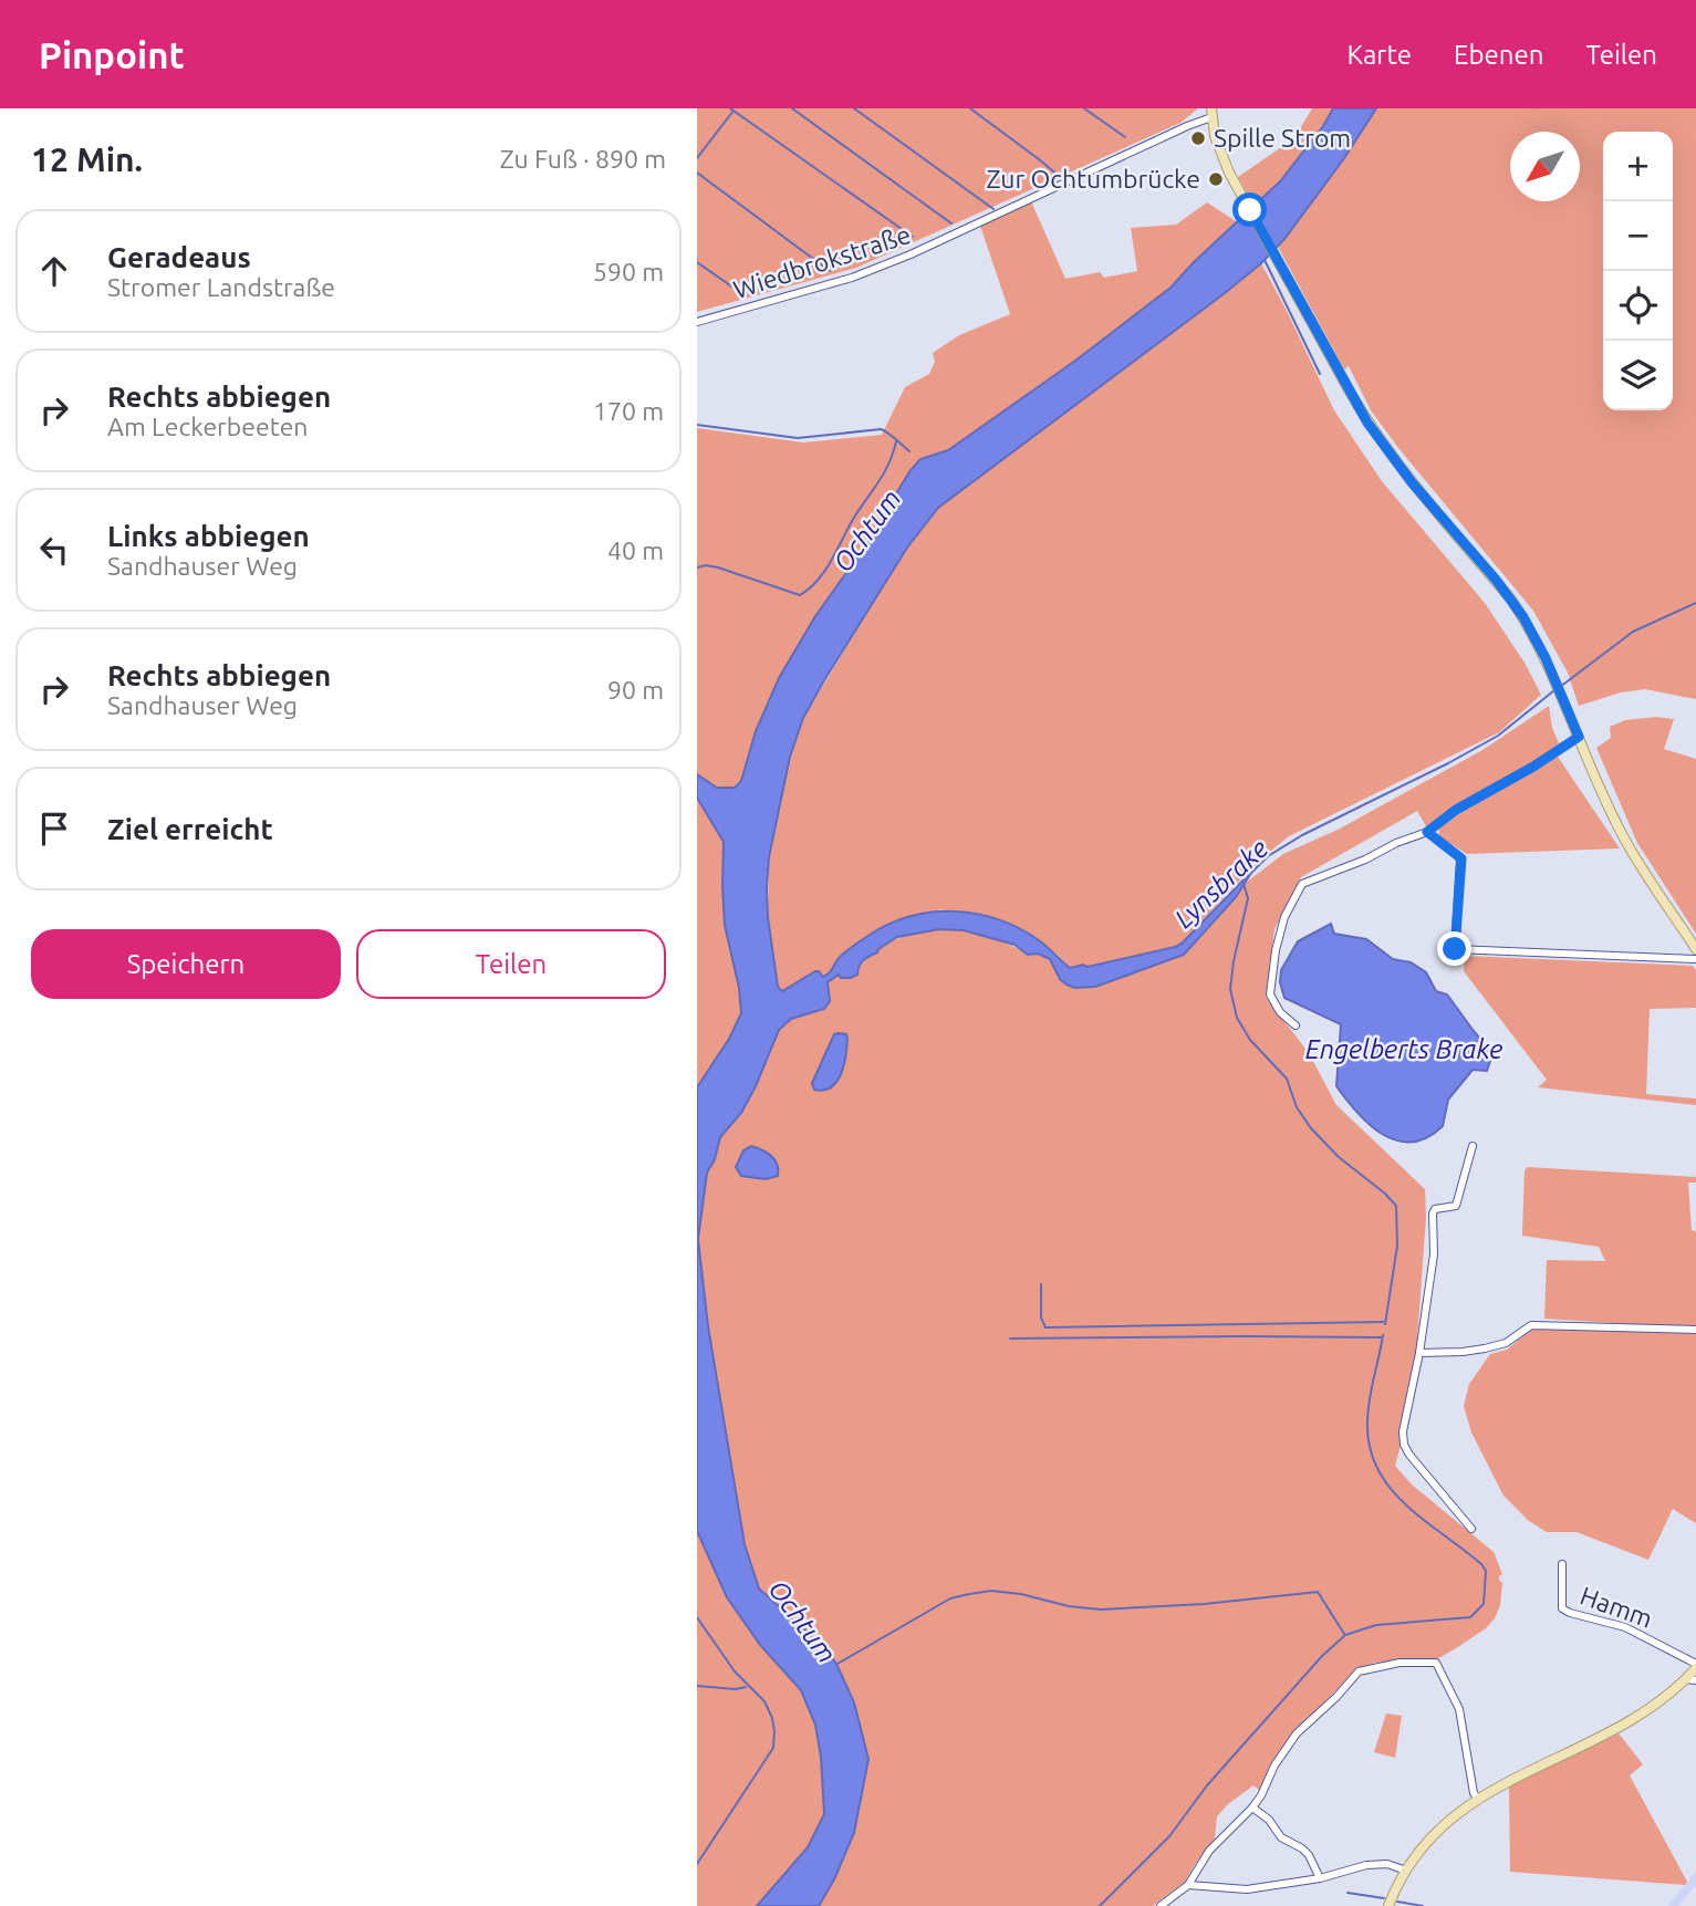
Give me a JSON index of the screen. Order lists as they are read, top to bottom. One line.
{"streets":{"street":["Wiedbrokstraße","Hamm"]},"water":["Ochtum","Lynsbrake","Engelberts Brake"],"places":["Spille Strom","Zur Ochtumbrücke"],"north":"bottom left","page":{"header":"Pinpoint","nav":["Karte","Ebenen","Teilen"],"heading":["12 Min.","Zu Fuß · 890 m"],"map_buttons":["+","−"],"list":[["Geradeaus","Stromer Landstraße","590 m"],["Rechts abbiegen","Am Leckerbeeten","170 m"],["Links abbiegen","Sandhauser Weg","40 m"],["Rechts abbiegen","Sandhauser Weg","90 m"],"Ziel erreicht"],"buttons":["Speichern","Teilen"]}}
